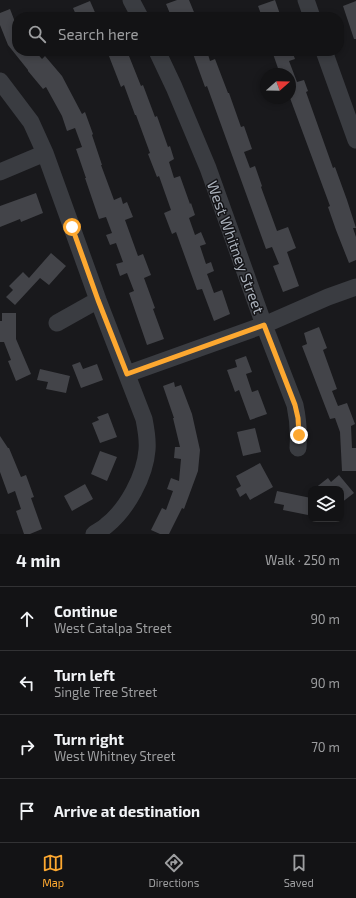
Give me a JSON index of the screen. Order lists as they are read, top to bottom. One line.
{"streets":{"street":["West Whitney Street"]},"north":"right","page":{"search":"Search here","heading":["4 min","Walk · 250 m"],"list":[["Continue","West Catalpa Street","90 m"],["Turn left","Single Tree Street","90 m"],["Turn right","West Whitney Street","70 m"],"Arrive at destination"],"nav":["Map","Directions","Saved"]}}
